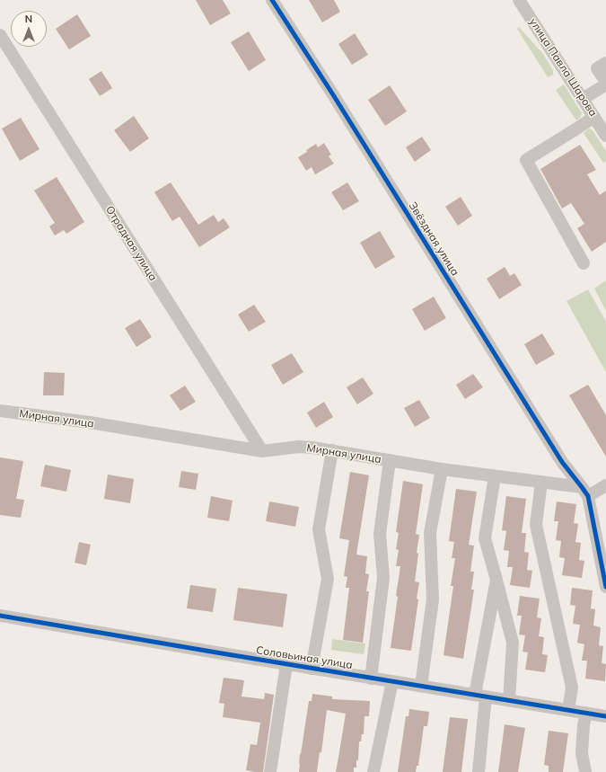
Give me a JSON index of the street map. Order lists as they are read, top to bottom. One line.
{"streets":{"street":["улица Павла Шарова","Звёздная улица","Отрадная улица","Мирная улица","Соловьиная улица"]},"crossings":[["Звёздная улица","Мирная улица"],["Отрадная улица","Мирная улица"]],"north":"top"}
